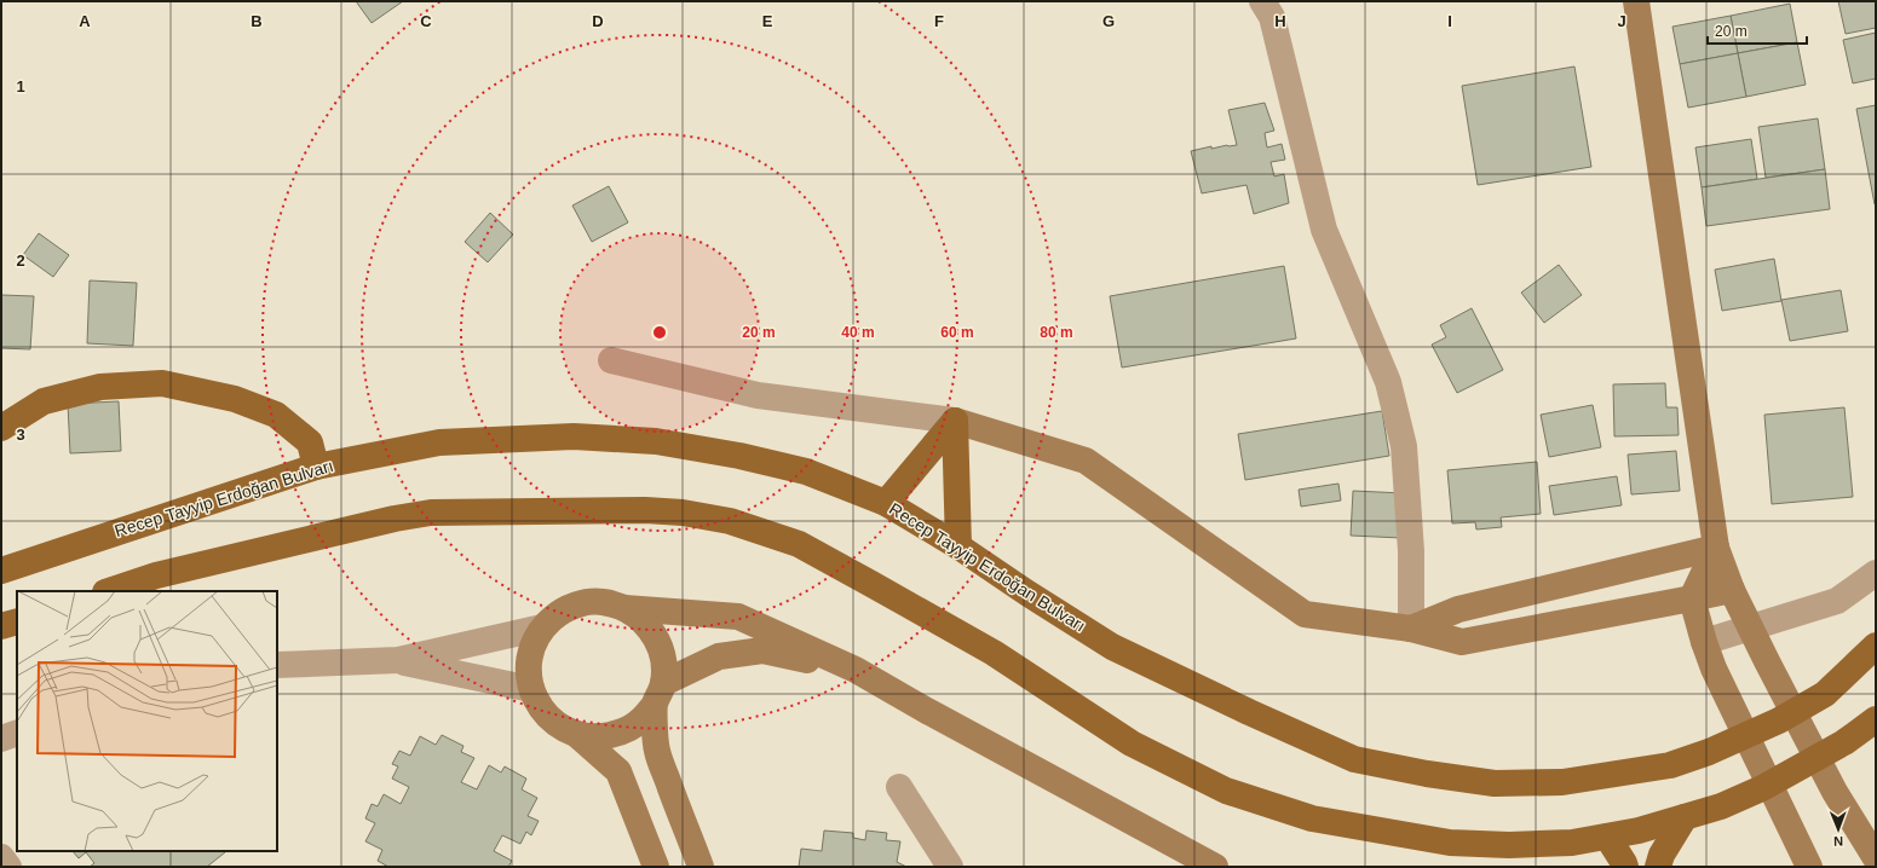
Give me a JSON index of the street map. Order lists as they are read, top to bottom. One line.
{"streets":{"main road":["Recep Tayyip Erdoğan Bulvarı"]},"scale_bar":"20 m","north":"bottom","grid":{"columns":["A","B","C","D","E","F","G","H","I","J"],"rows":["1","2","3"]},"rings":["20 m","40 m","60 m","80 m"]}
